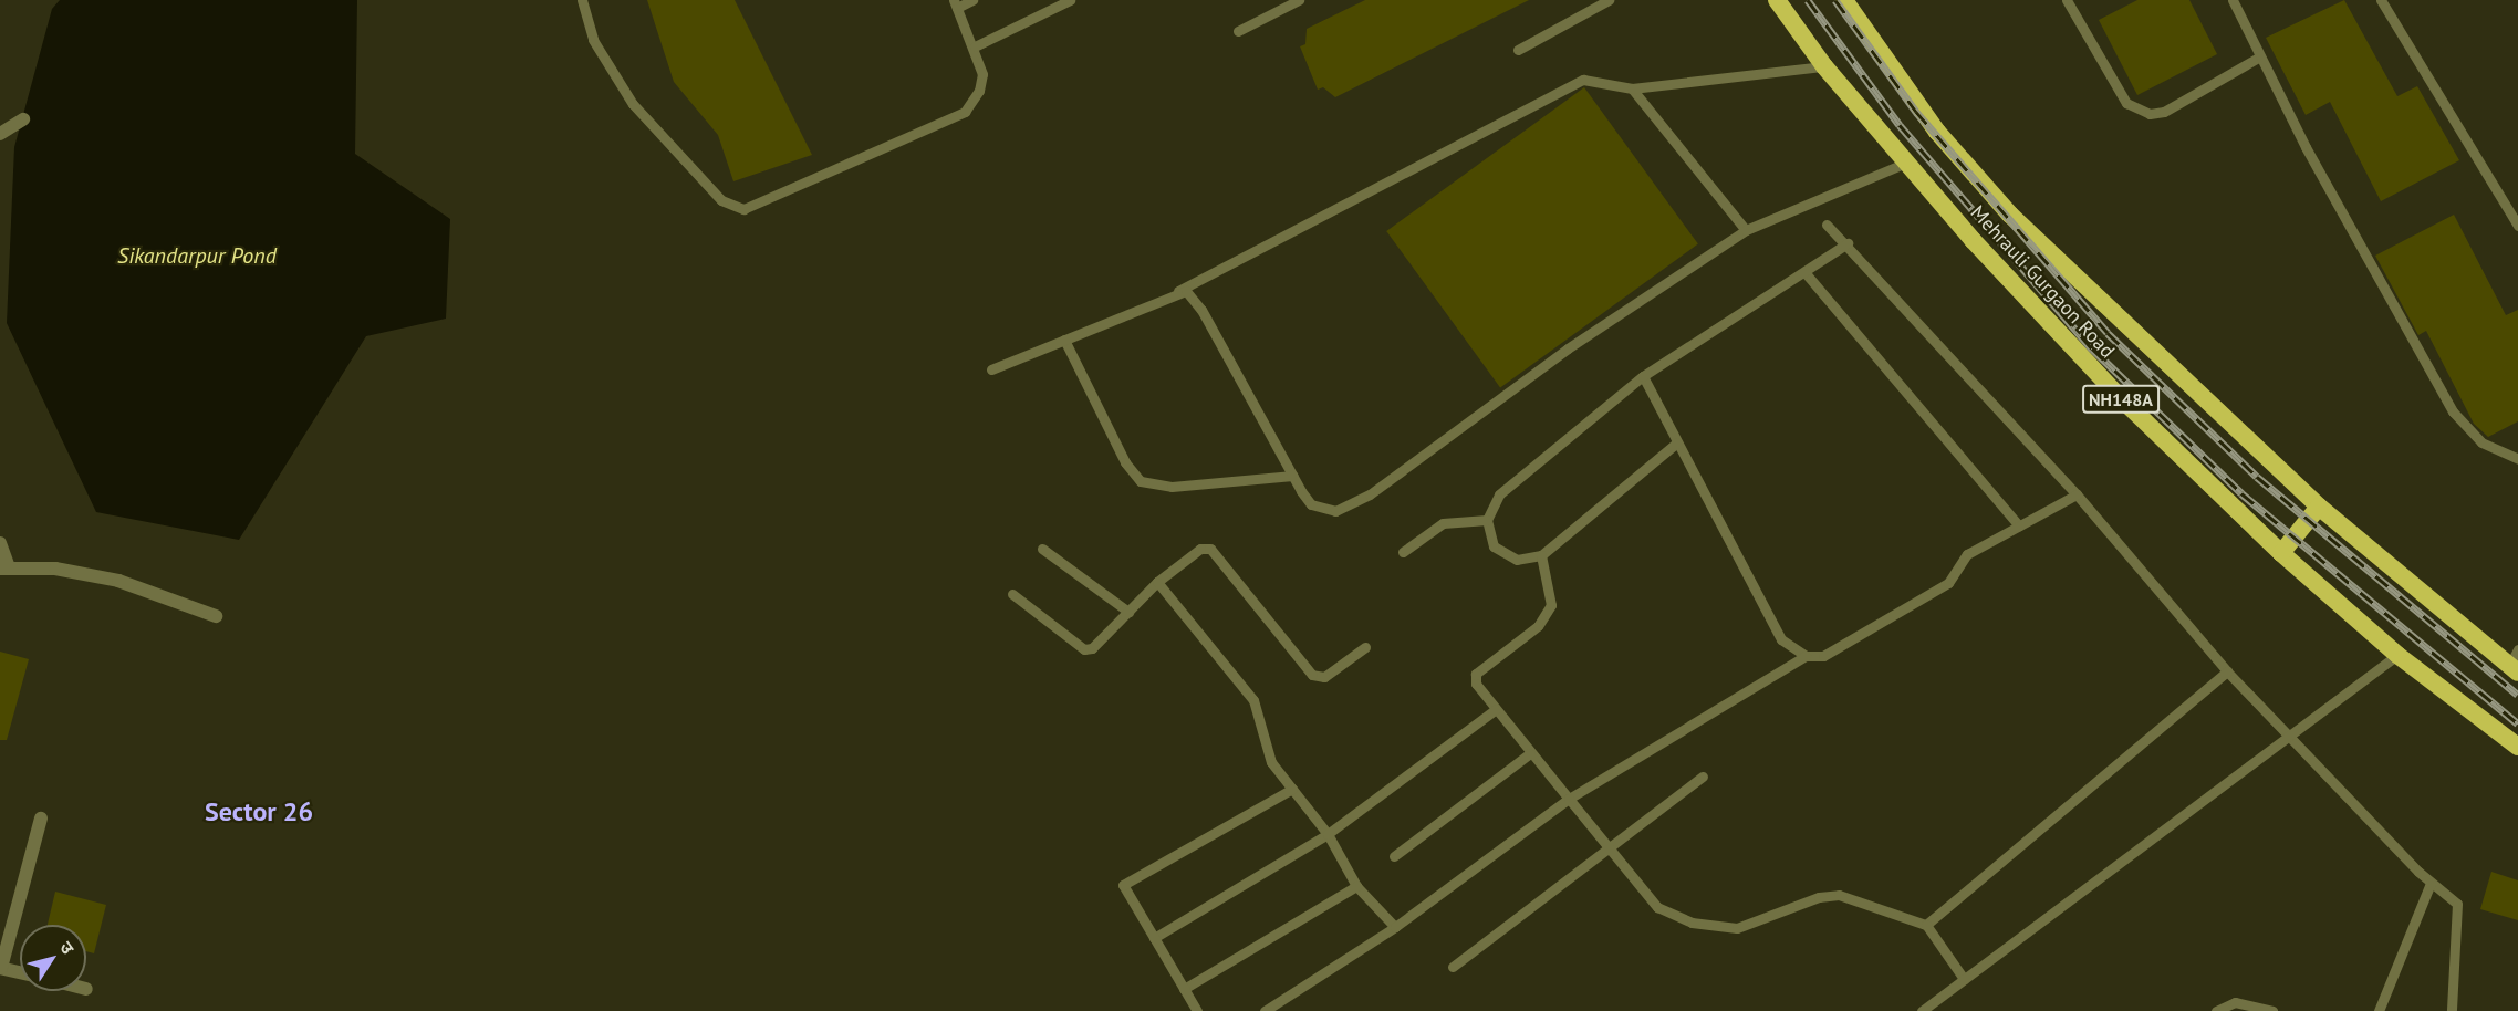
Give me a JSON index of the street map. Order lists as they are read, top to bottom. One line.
{"streets":{"highway":["Mehrauli Gurgaon Road","NH148A"]},"districts":["Sector 26"],"water":["Sikandarpur Pond"],"north":"top right"}
